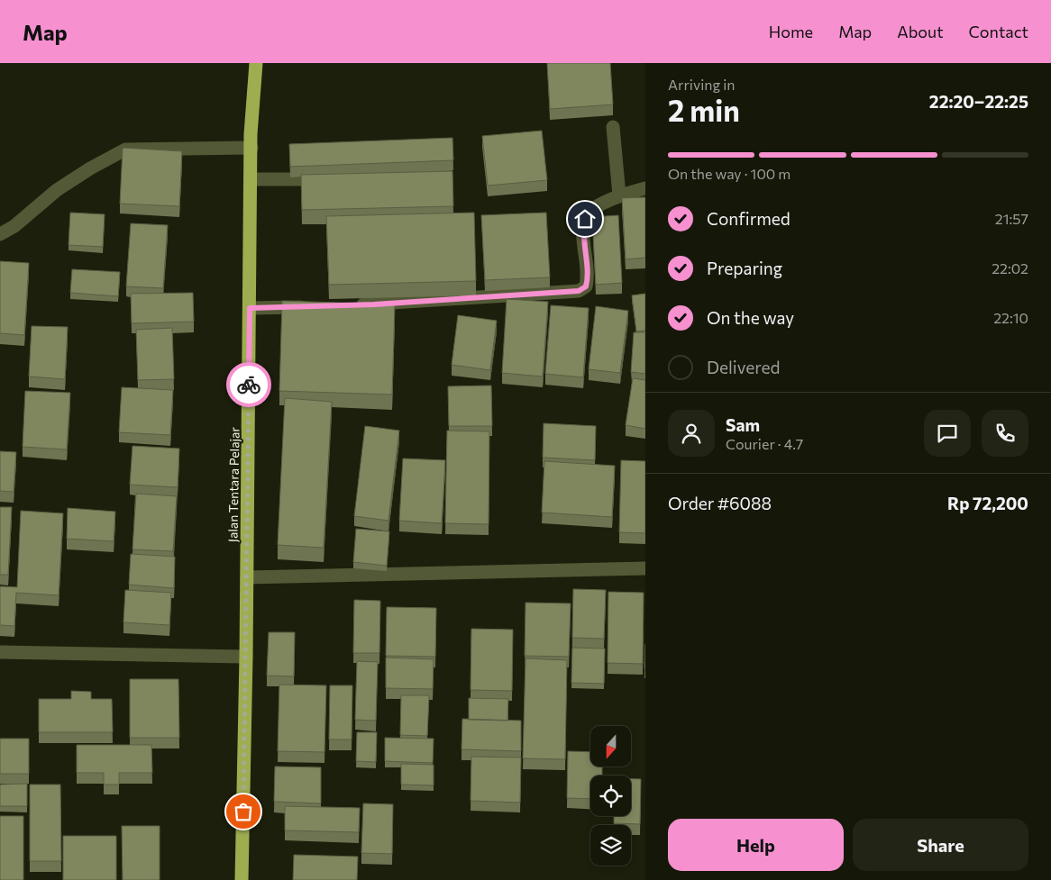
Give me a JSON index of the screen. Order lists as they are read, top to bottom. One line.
{"streets":{"highway":["Jalan Tentara Pelajar"]},"north":"bottom","page":{"header":"Map","nav":["Home","Map","About","Contact"],"heading":["2 min","Arriving in","22:20–22:25"],"panel":["Sam","Courier · 4.7","Order #6088","Rp 72,200"],"bar":"On the way · 100 m","list":[["Confirmed","21:57"],["Preparing","22:02"],["On the way","22:10"],"Delivered"],"buttons":["Help","Share"]}}
